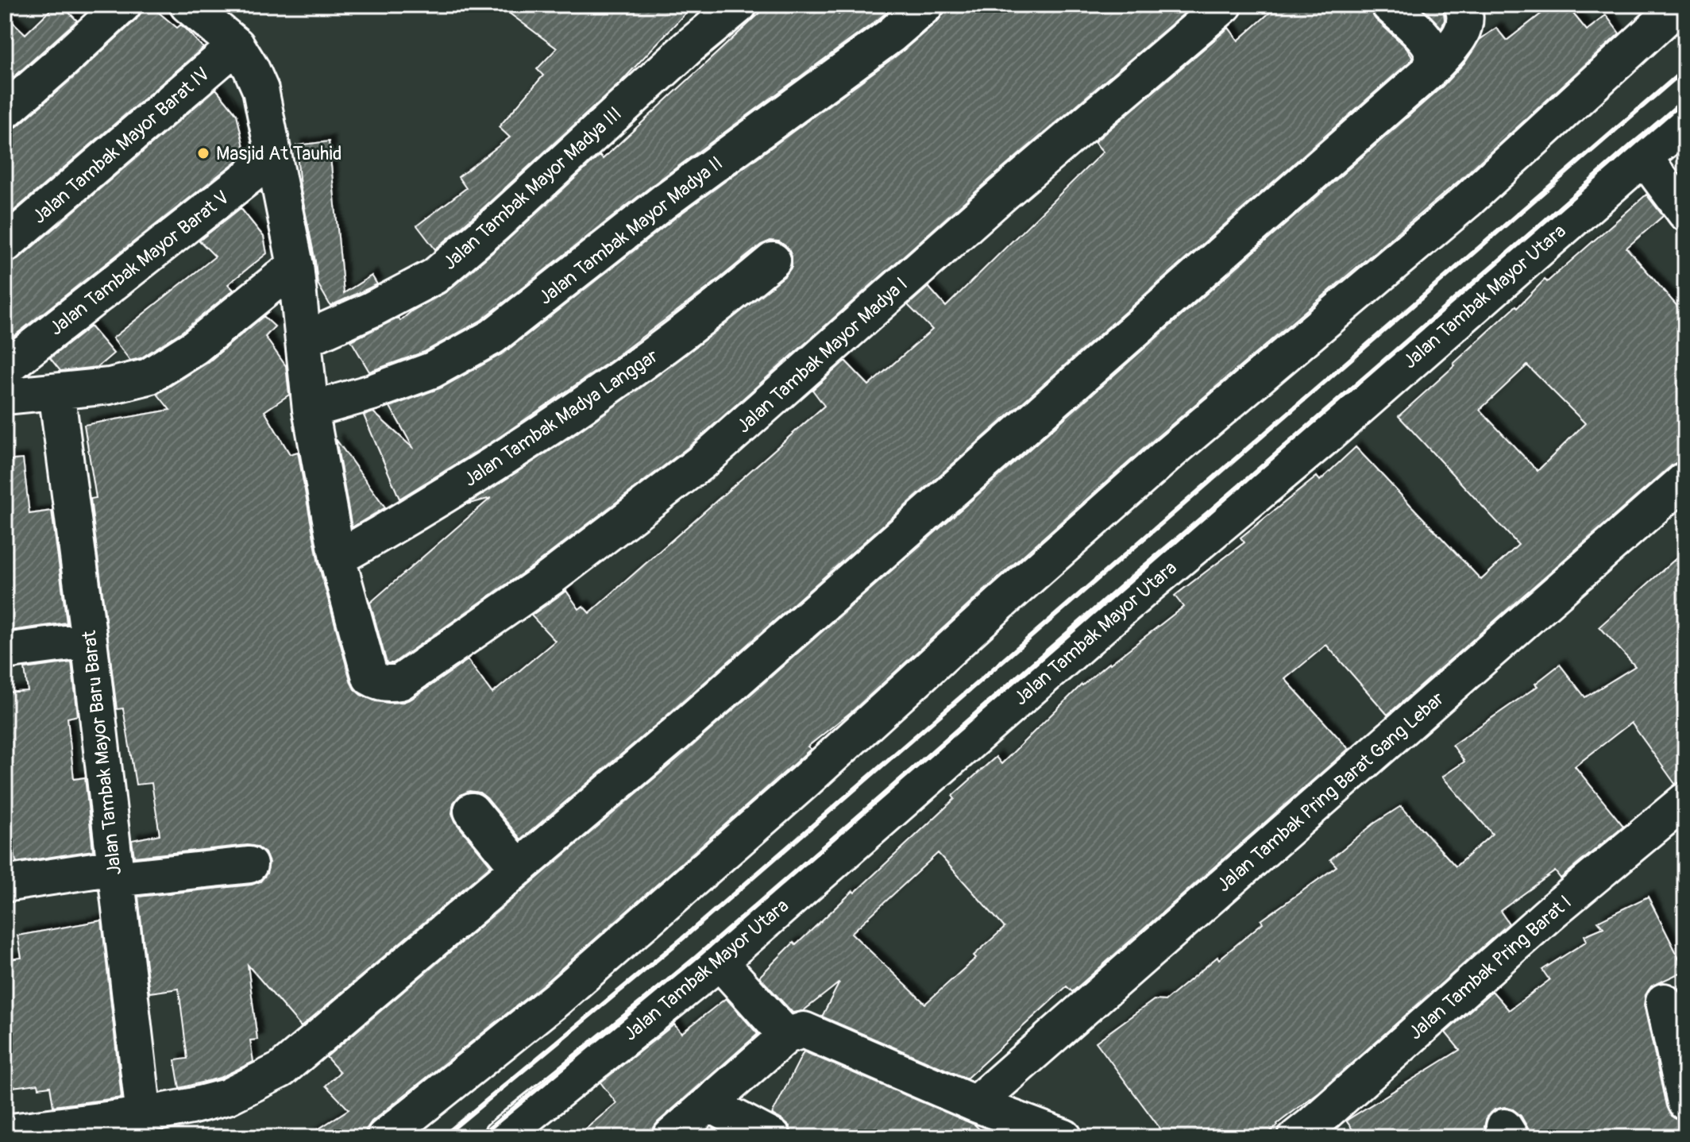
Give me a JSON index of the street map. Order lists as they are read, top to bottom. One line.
{"streets":{"street":["Jalan Tambak Mayor Barat IV","Jalan Tambak Mayor Madya III","Jalan Tambak Mayor Madya II","Jalan Tambak Mayor Barat V","Jalan Tambak Mayor Utara","Jalan Tambak Mayor Madya I","Jalan Tambak Madya Langgar","Jalan Tambak Mayor Baru Barat","Jalan Tambak Pring Barat Gang Lebar","Jalan Tambak Pring Barat I"]},"crossings":[["Jalan Tambak Mayor Madya I","Jalan Tambak Madya Langgar"]],"places":["Masjid At Tauhid"]}
